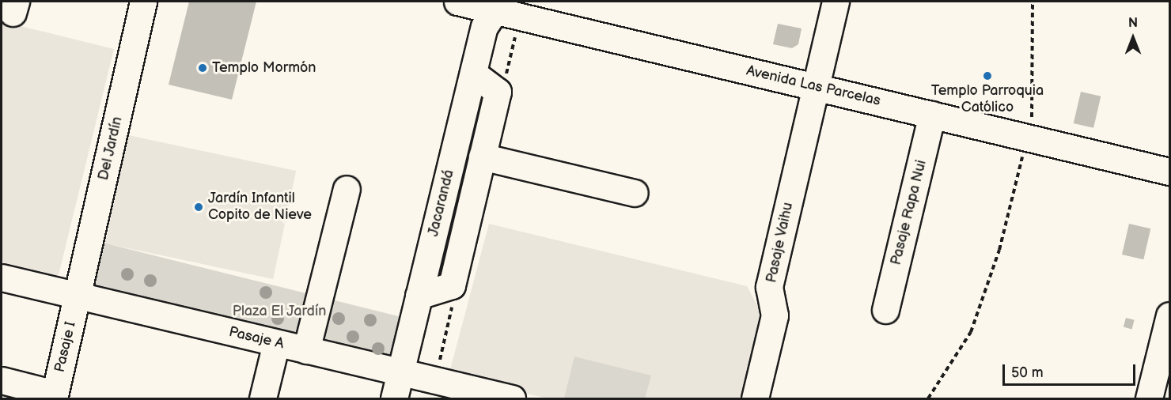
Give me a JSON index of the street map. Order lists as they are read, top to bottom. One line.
{"streets":{"street":["Avenida Las Parcelas","Del Jardín","Jacarandá","Pasaje Rapa Nui","Pasaje Vaihu","Pasaje A","Pasaje I"]},"crossings":[["Avenida Las Parcelas","Jacarandá"],["Avenida Las Parcelas","Pasaje Rapa Nui"],["Avenida Las Parcelas","Pasaje Vaihu"],["Del Jardín","Pasaje A"],["Del Jardín","Pasaje I"],["Jacarandá","Pasaje A"],["Pasaje A","Pasaje I"]],"parks":["Plaza El Jardín"],"places":["Templo Mormón","Templo Parroquia Católico","Jardín Infantil Copito de Nieve"],"scale_bar":"50 m","north":"top"}
